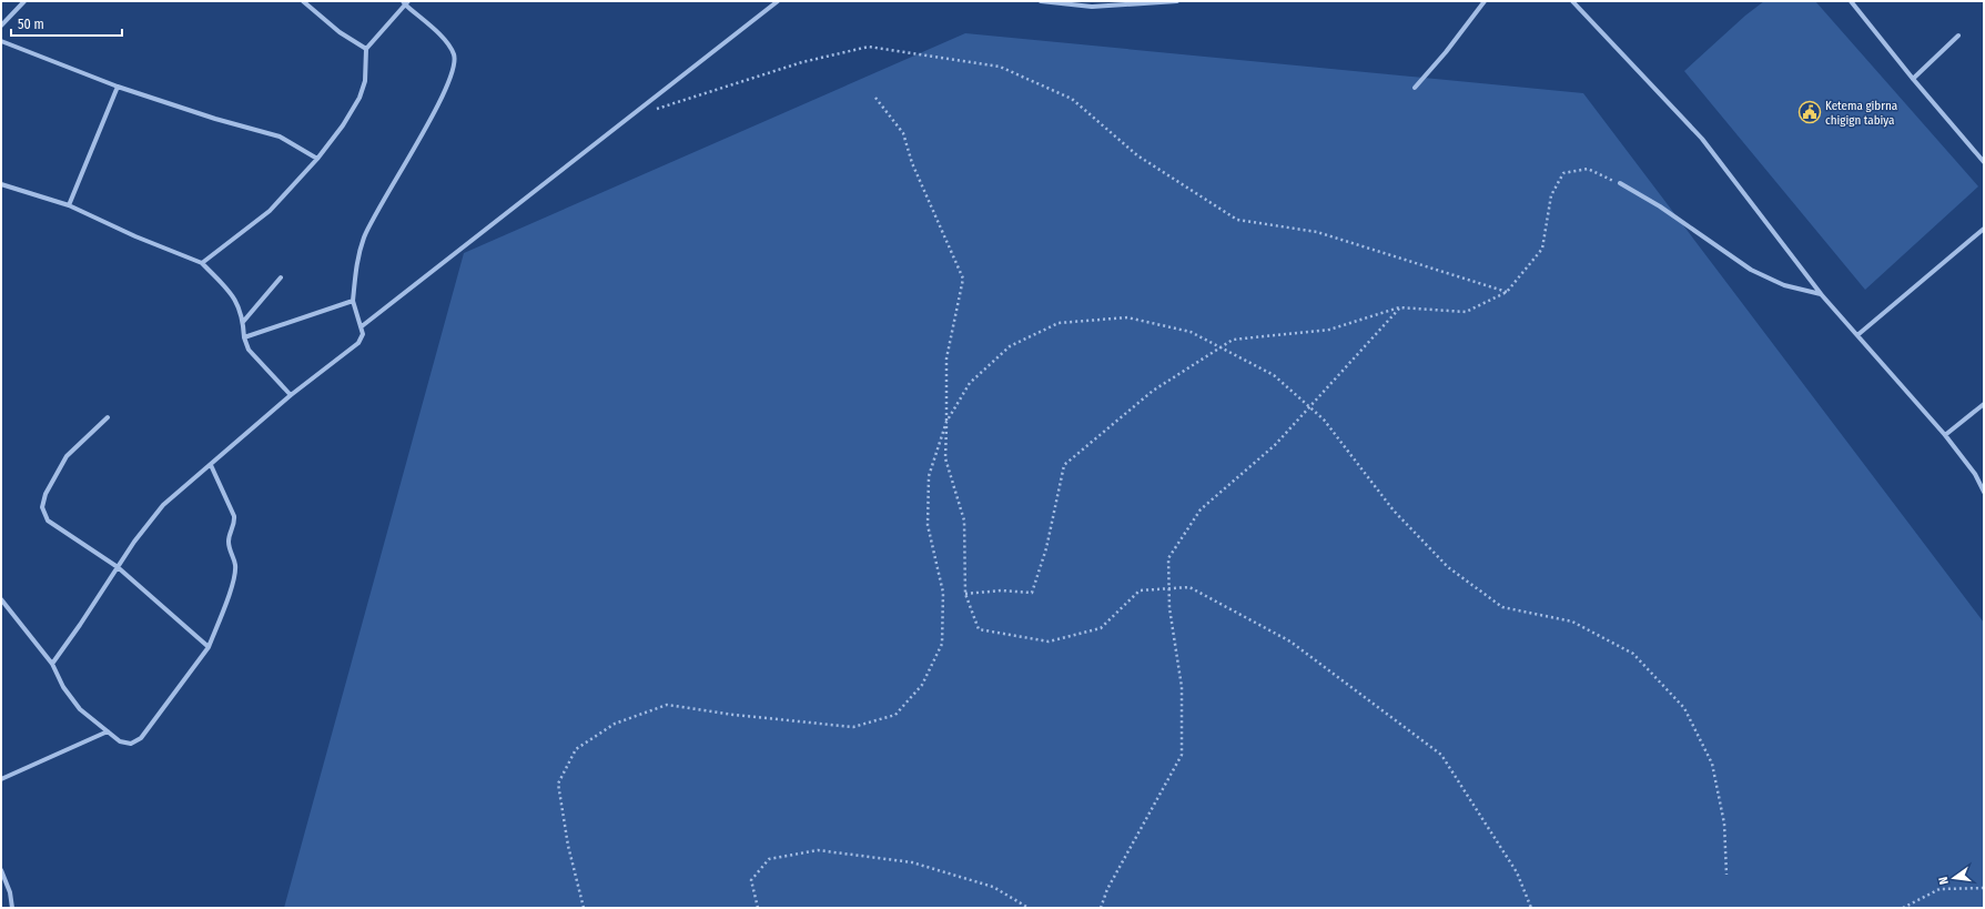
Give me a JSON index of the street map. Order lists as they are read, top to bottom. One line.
{"places":{"public building":["Ketema gibrna chigign tabiya"]},"scale_bar":"50 m","north":"left"}
